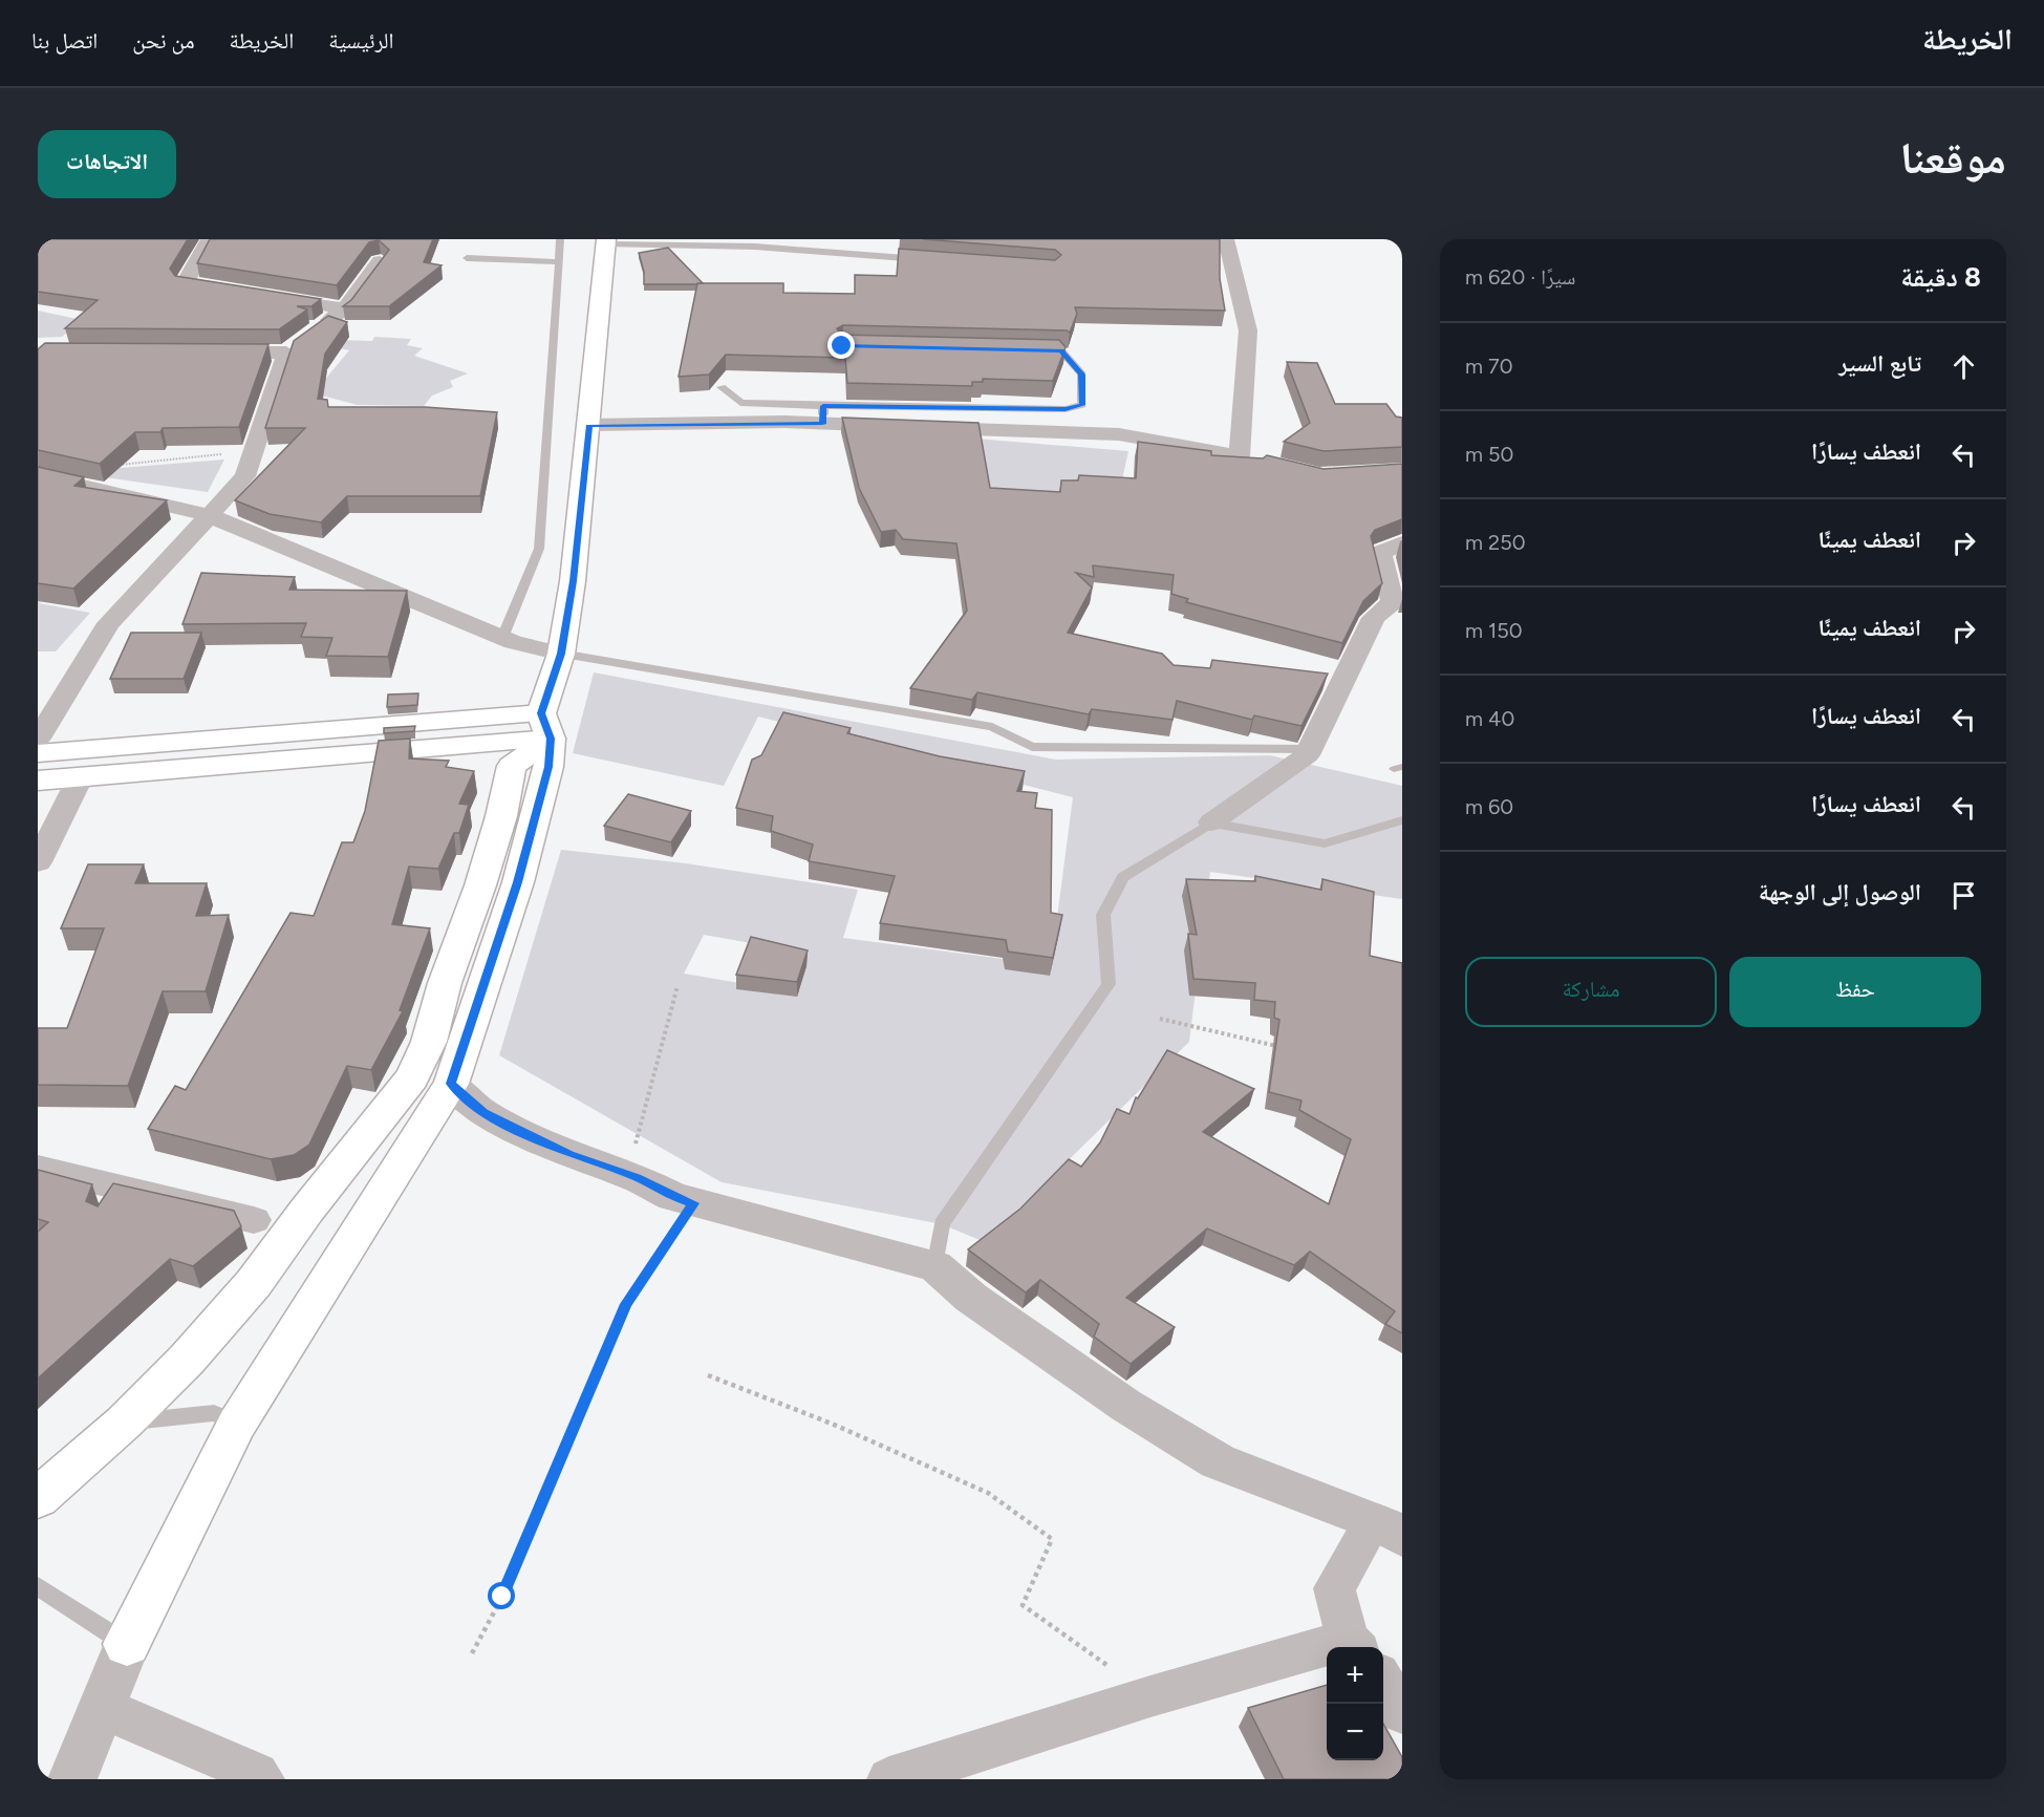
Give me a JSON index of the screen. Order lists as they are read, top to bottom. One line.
{"page":{"header":"الخريطة","nav":["الرئيسية","الخريطة","من نحن","اتصل بنا"],"title":"موقعنا","buttons":["الاتجاهات",["حفظ","مشاركة"]],"heading":["8 دقيقة","سيرًا · 620 m"],"list":[["تابع السير","70 m"],["انعطف يسارًا","50 m"],["انعطف يمينًا","250 m"],["انعطف يمينًا","150 m"],["انعطف يسارًا","40 m"],["انعطف يسارًا","60 m"],"الوصول إلى الوجهة"],"map_buttons":["+","−"]}}
